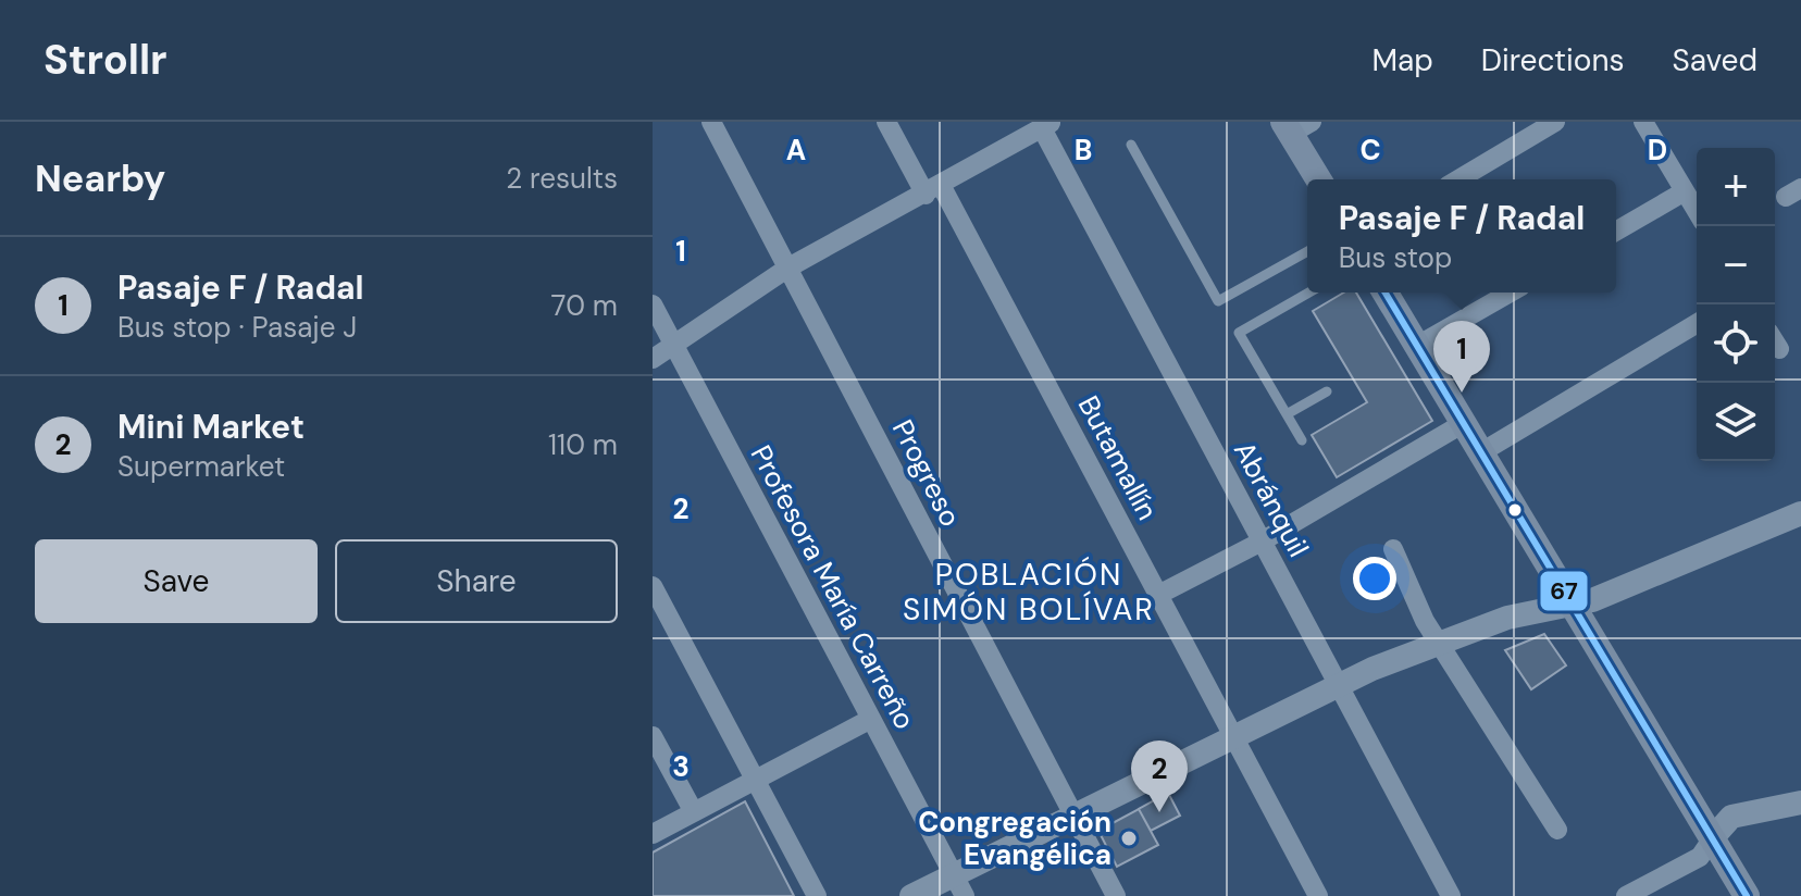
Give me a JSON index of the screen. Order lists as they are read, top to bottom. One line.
{"streets":{"street":["Butamallín","Progreso","Abránquil","Profesora María Carreño"]},"districts":["POBLACIÓN SIMÓN BOLÍVAR"],"places":["Congregación Evangélica"],"lines":["transit line 67"],"page":{"header":"Strollr","nav":["Map","Directions","Saved"],"heading":["Nearby","2 results"],"map_buttons":["+","−"],"popup":["Pasaje F / Radal","Bus stop"],"list":[{"mark":"1","name":"Pasaje F / Radal","note":"Bus stop · Pasaje J","value":"70 m"},{"mark":"2","name":"Mini Market","note":"Supermarket","value":"110 m"}],"pins":["1","2"],"buttons":["Save","Share"]},"grid":{"columns":["A","B","C","D"],"rows":["1","2","3"]}}
